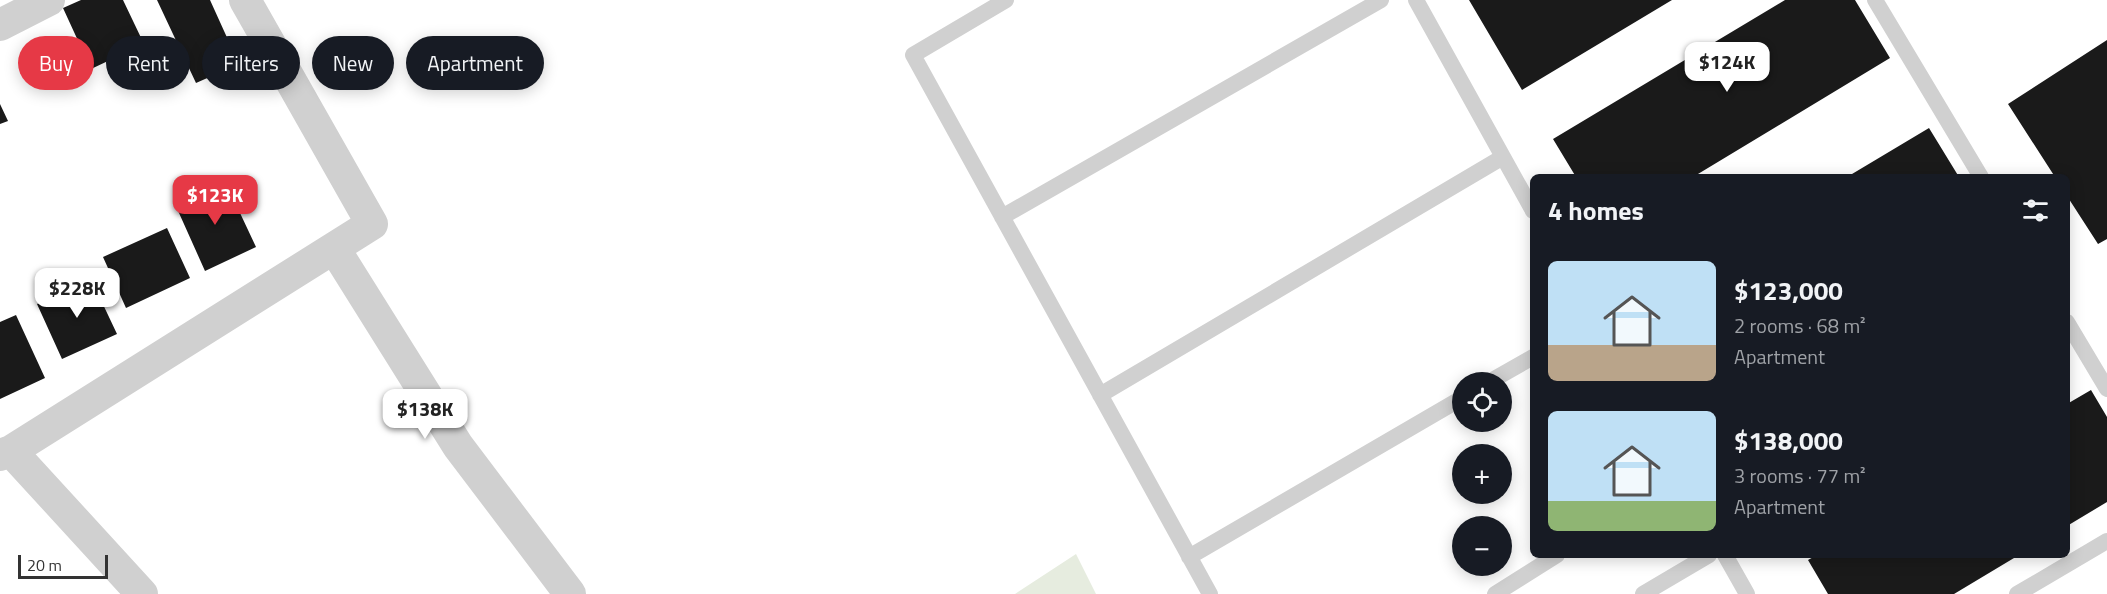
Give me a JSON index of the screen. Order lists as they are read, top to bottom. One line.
{"scale_bar":"20 m","page":{"chip":["Buy","Rent","Filters","New","Apartment"],"price":["$124K","$123K","$228K","$138K"],"heading":"4 homes","list":[{"name":"$123,000","note":"2 rooms · 68 m² · Apartment"},{"name":"$138,000","note":"3 rooms · 77 m² · Apartment"}],"map_buttons":["+","−"],"scale":"20 m"}}
